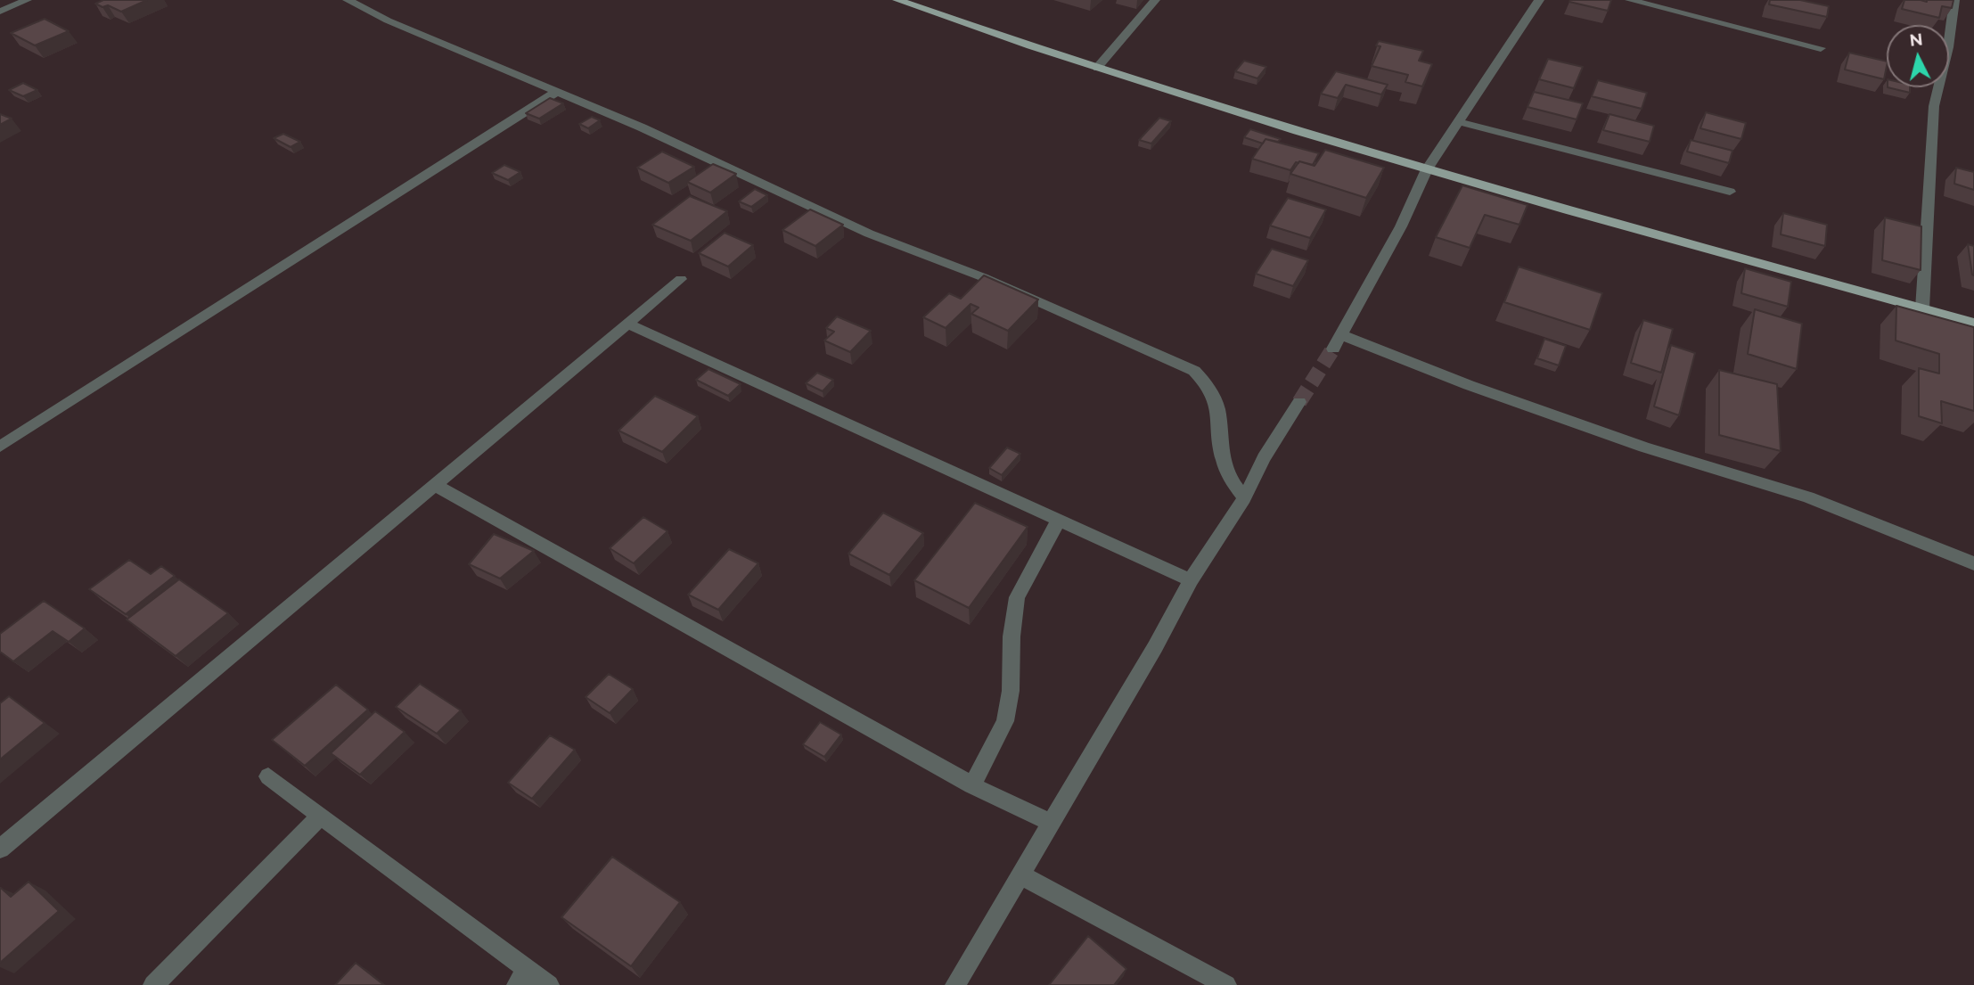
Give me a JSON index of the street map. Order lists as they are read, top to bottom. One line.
{"north":"top"}
